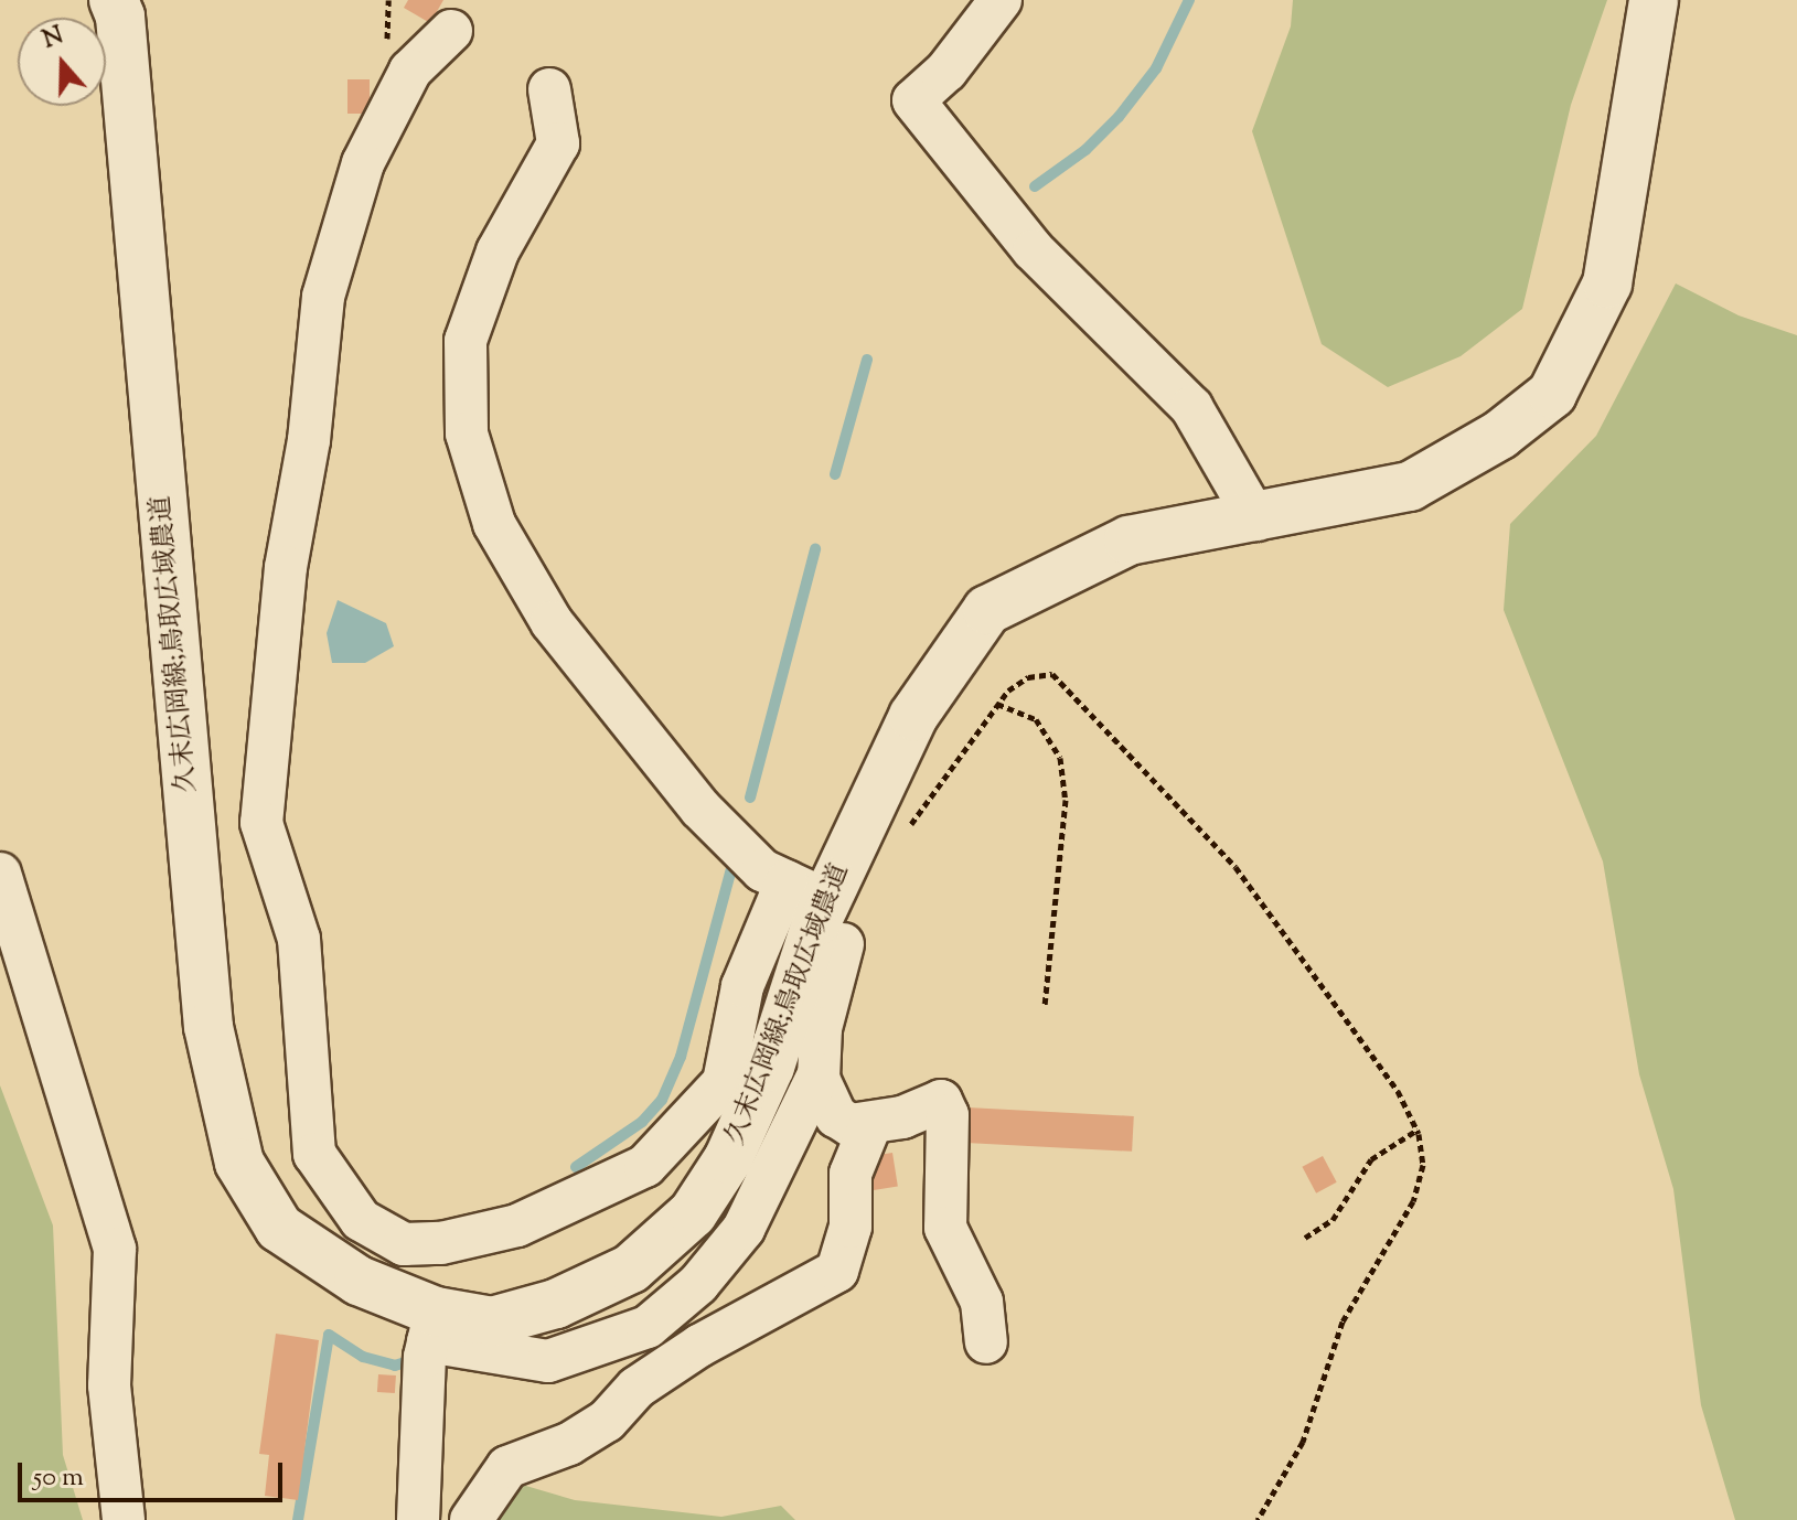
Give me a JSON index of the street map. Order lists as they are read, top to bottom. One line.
{"streets":{"street":["久末広岡線;鳥取広域農道"]},"scale_bar":"50 m","north":"top"}
